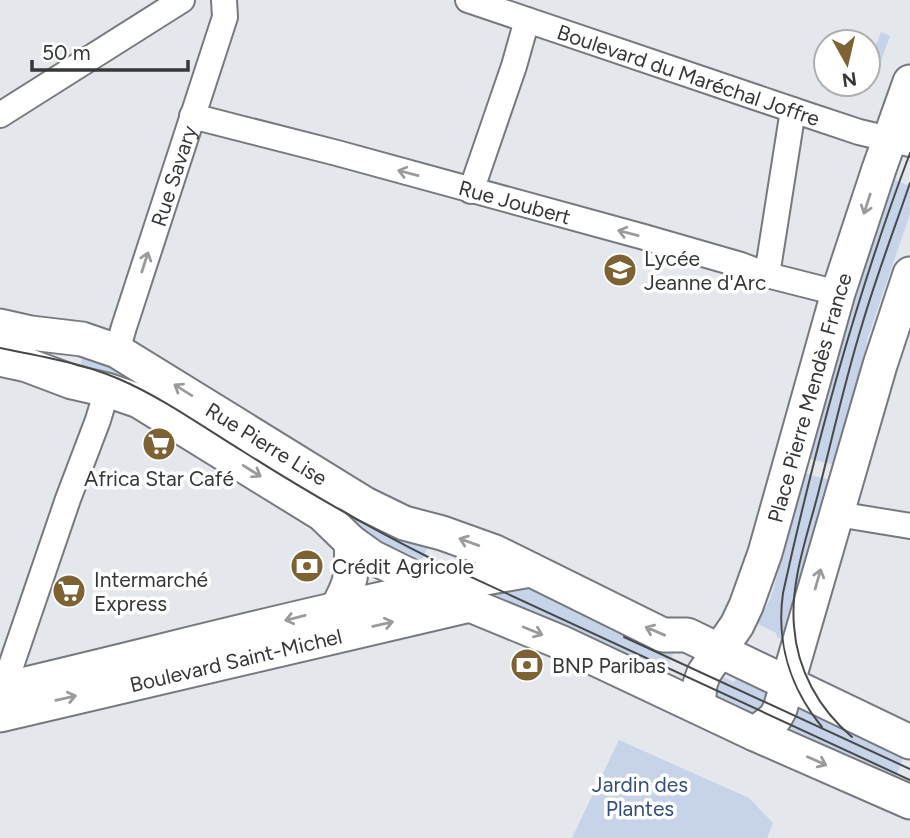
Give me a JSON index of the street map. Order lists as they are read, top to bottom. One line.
{"streets":{"main road":["Place Pierre Mendès France","Rue Pierre Lise","Boulevard Saint-Michel"],"street":["Boulevard du Maréchal Joffre","Rue Savary","Rue Joubert"]},"crossings":[["Boulevard du Maréchal Joffre","Place Pierre Mendès France"],["Rue Savary","Rue Joubert"],["Rue Savary","Rue Pierre Lise"],["Rue Joubert","Place Pierre Mendès France"],["Rue Pierre Lise","Boulevard Saint-Michel"]],"one_way":["Rue Savary","Rue Joubert"],"parks":["Jardin des Plantes"],"places":{"school or university":["Lycée Jeanne d'Arc"],"supermarket":["Africa Star Café","Intermarché Express"],"bank":["Crédit Agricole","BNP Paribas"]},"scale_bar":"50 m","north":"bottom"}
